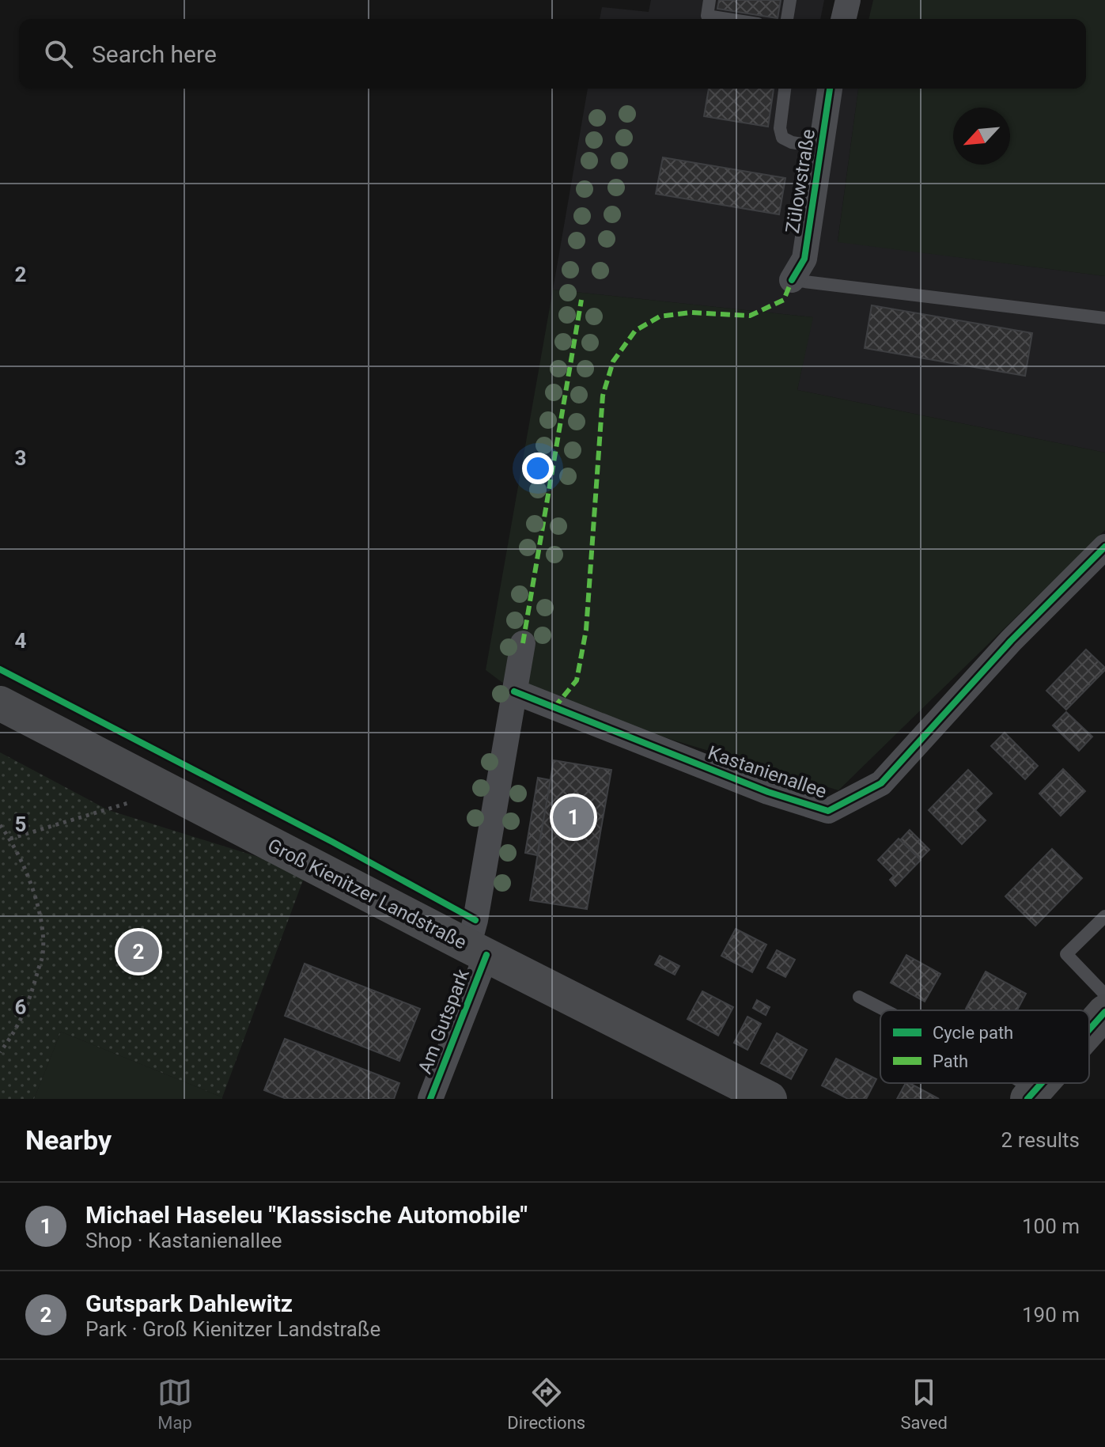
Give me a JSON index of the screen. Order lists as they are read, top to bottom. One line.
{"streets":{"main road":["Groß Kienitzer Landstraße"],"street":["Zülowstraße","Kastanienallee","Am Gutspark"]},"crossings":[["Groß Kienitzer Landstraße","Am Gutspark"]],"legend":["Cycle path","Path"],"north":"bottom left","page":{"search":"Search here","pins":["1","2"],"heading":["Nearby","2 results"],"list":[{"mark":"1","name":"Michael Haseleu \"Klassische Automobile\"","note":"Shop · Kastanienallee","value":"100 m"},{"mark":"2","name":"Gutspark Dahlewitz","note":"Park · Groß Kienitzer Landstraße","value":"190 m"}],"nav":["Map","Directions","Saved"]},"grid":{"rows":["2","3","4","5","6"]}}
